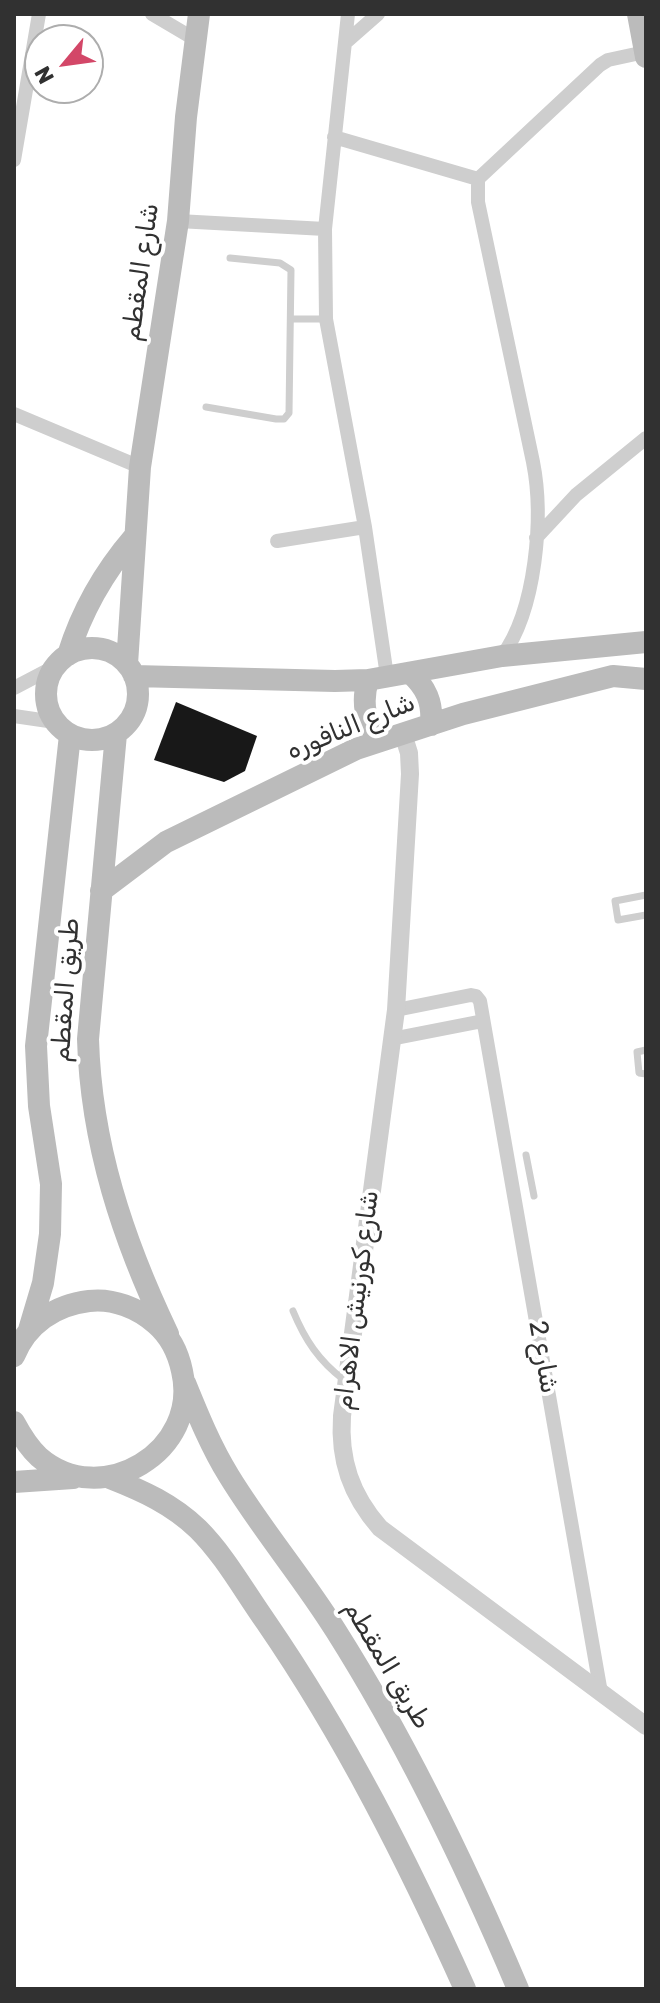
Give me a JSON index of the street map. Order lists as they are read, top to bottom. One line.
{"streets":{"main road":["شارع المقطم","شارع النافوره","طريق المقطم"],"street":["شارع كورنيش الاهرام","شارع 2"]},"crossings":[["شارع المقطم","شارع النافوره"],["شارع المقطم","طريق المقطم"],["شارع النافوره","طريق المقطم"],["شارع النافوره","شارع كورنيش الاهرام"],["شارع كورنيش الاهرام","شارع 2"]],"north":"bottom left"}
